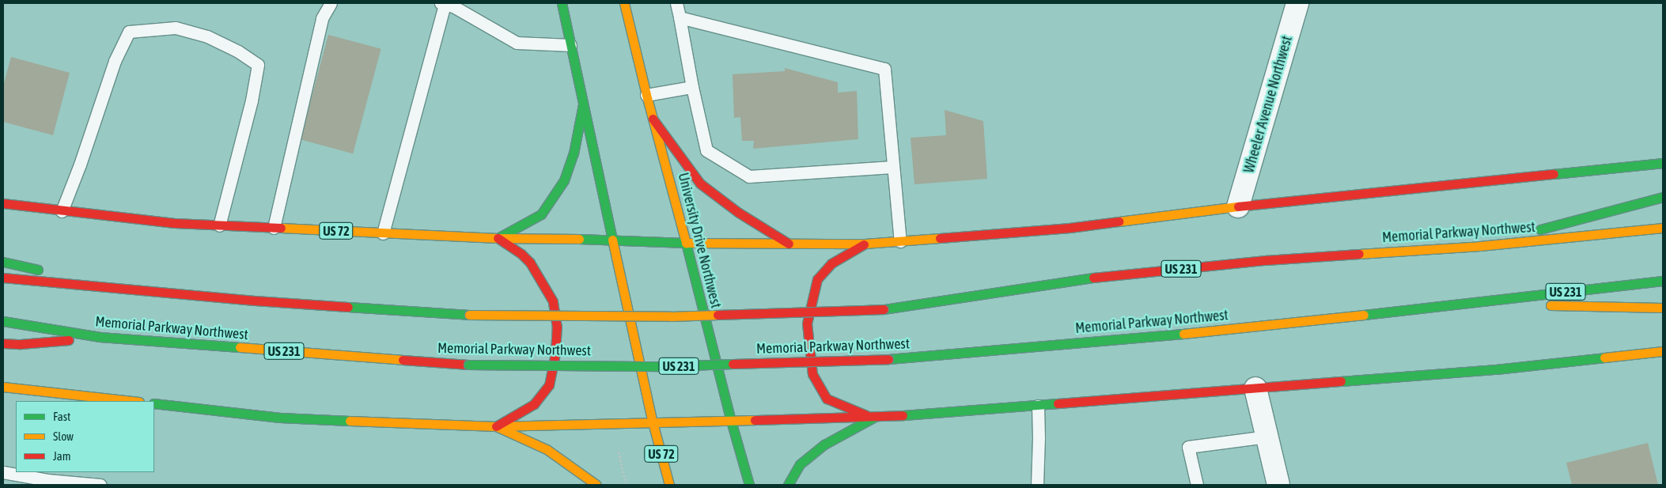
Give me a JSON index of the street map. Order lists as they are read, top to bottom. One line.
{"streets":{"main road":["US 72","Memorial Parkway Northwest","University Drive Northwest","US 231"],"street":["Wheeler Avenue Northwest"]},"crossings":[["US 72","University Drive Northwest"]],"legend":["Fast","Slow","Jam"]}
